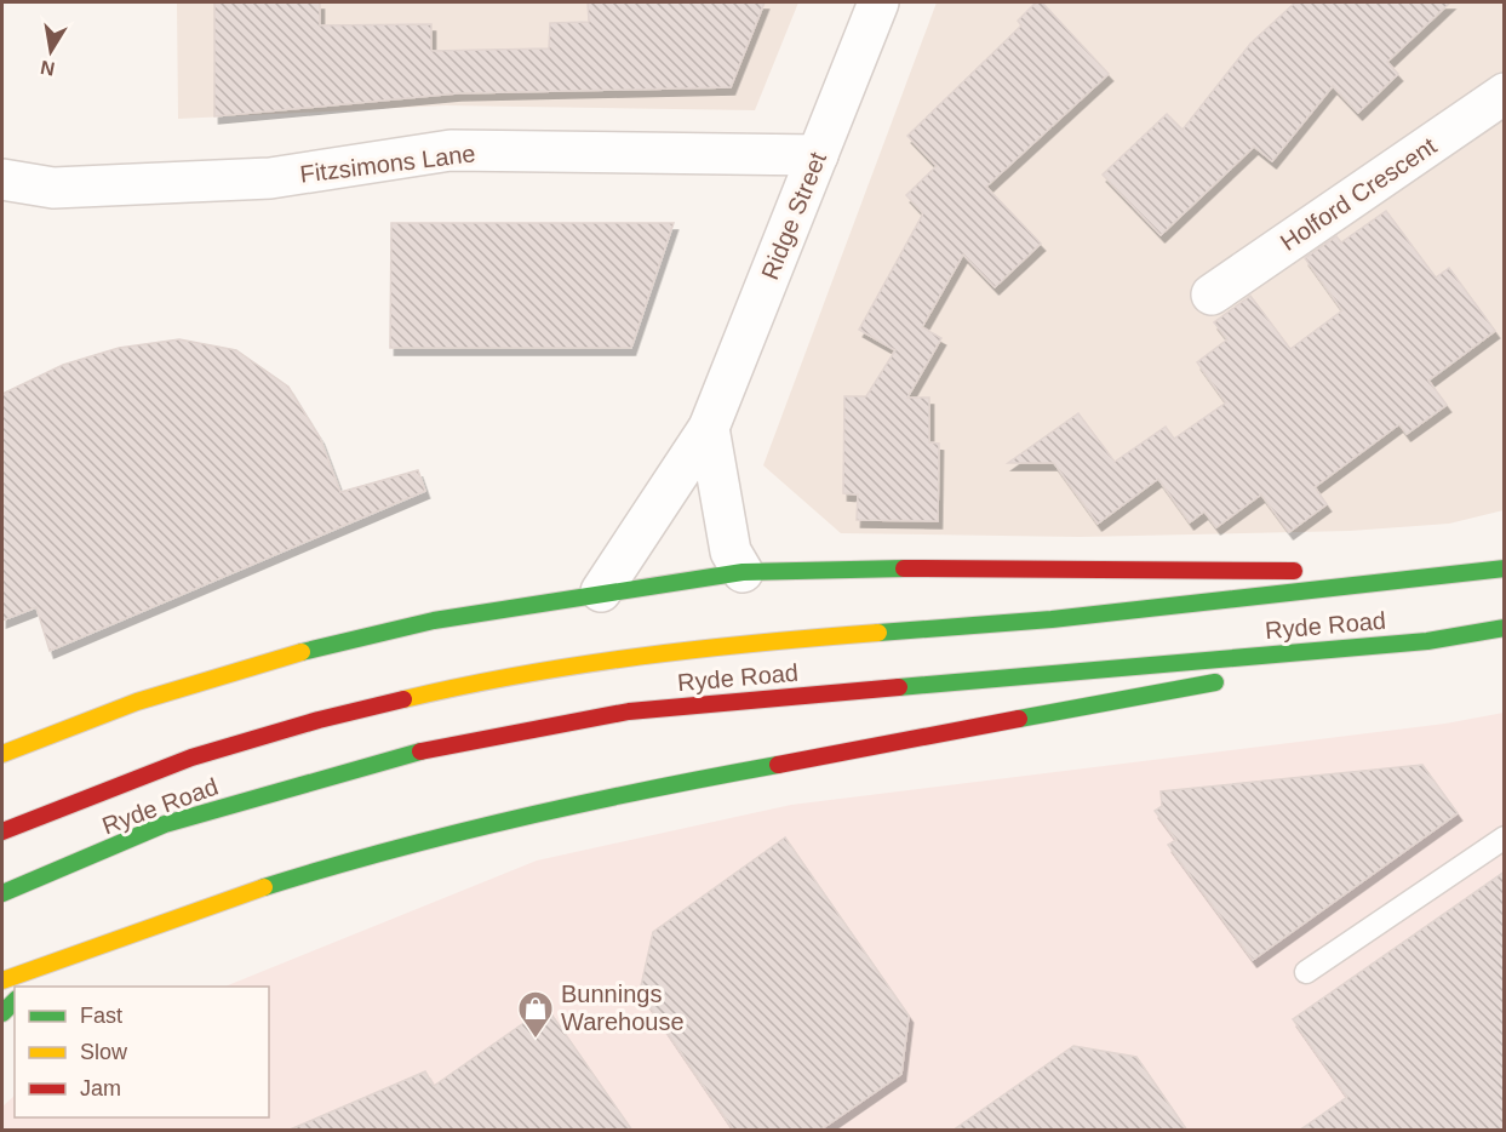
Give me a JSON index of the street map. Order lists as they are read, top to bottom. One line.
{"streets":{"highway":["Ryde Road"],"street":["Fitzsimons Lane","Holford Crescent","Ridge Street"]},"crossings":[["Fitzsimons Lane","Ridge Street"]],"places":{"shop":["Bunnings Warehouse"]},"legend":["Fast","Slow","Jam"],"north":"bottom"}
